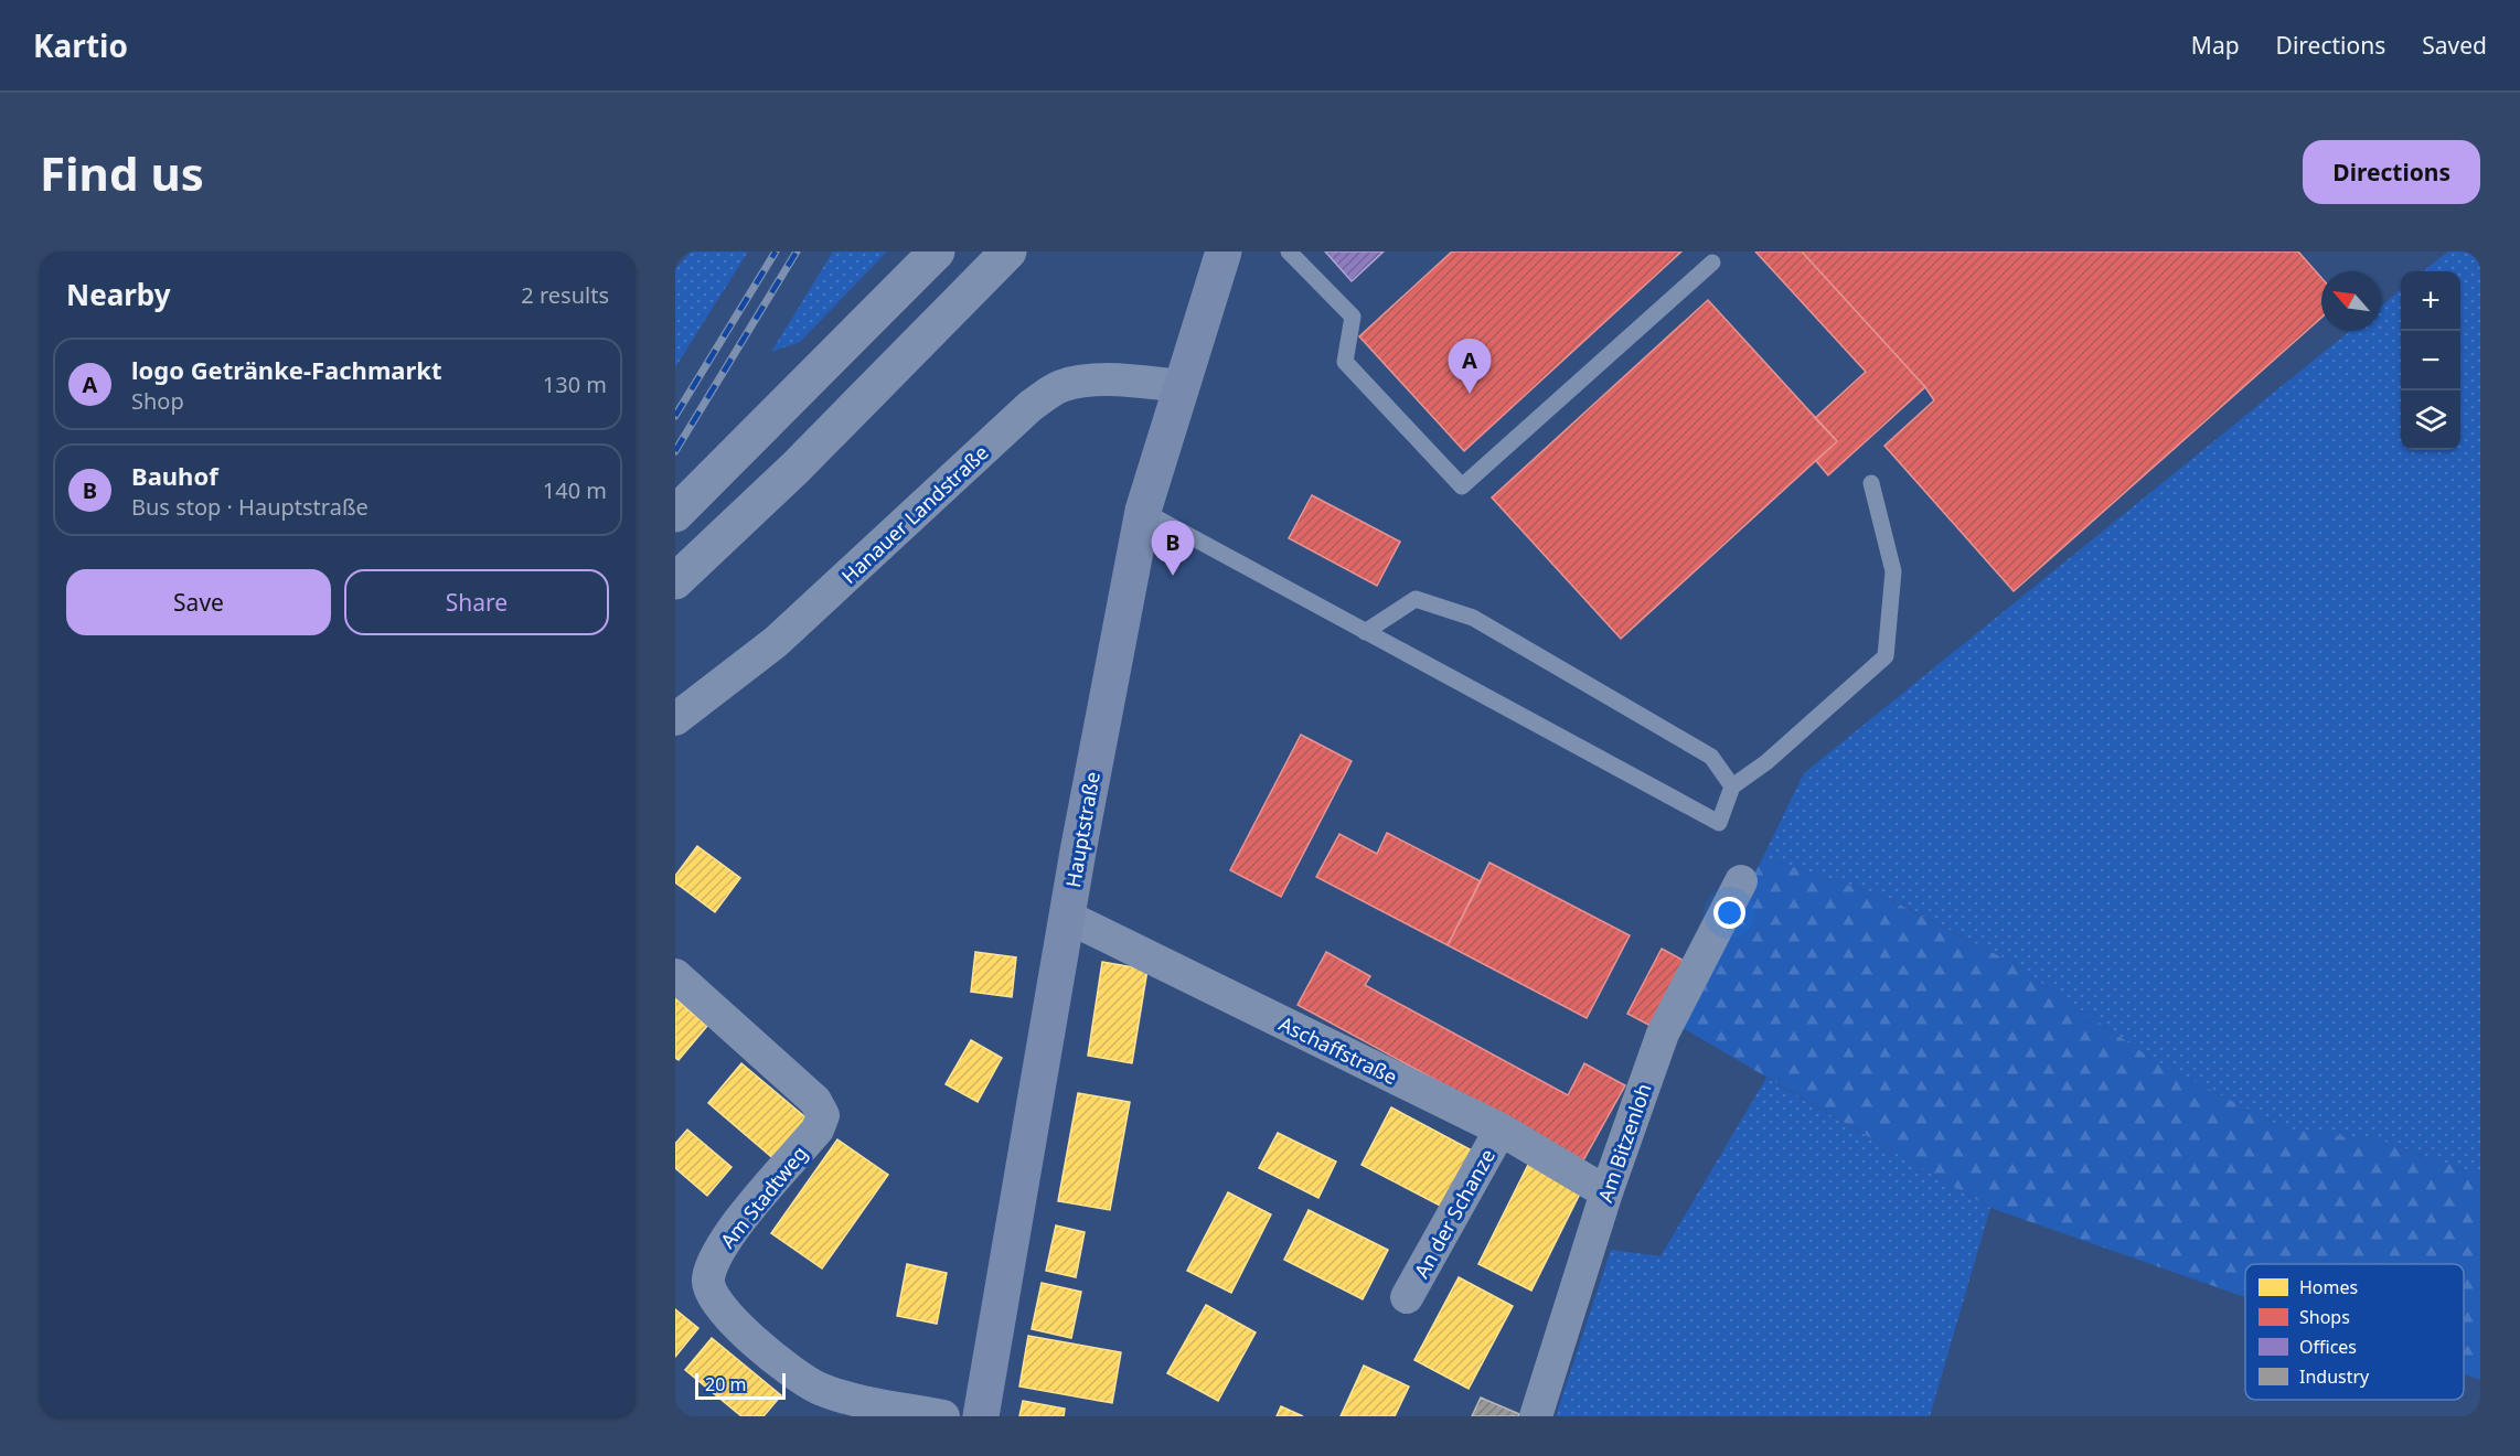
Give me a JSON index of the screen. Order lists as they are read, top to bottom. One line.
{"streets":{"street":["Hanauer Landstraße","Hauptstraße","Aschaffstraße","Am Bitzenloh","Am Stadtweg","An der Schanze"]},"crossings":[["Hanauer Landstraße","Hauptstraße"],["Hauptstraße","Aschaffstraße"],["Aschaffstraße","Am Bitzenloh"],["Aschaffstraße","An der Schanze"]],"legend":["Homes","Shops","Offices","Industry"],"scale_bar":"20 m","north":"top left","page":{"header":"Kartio","nav":["Map","Directions","Saved"],"buttons":["Directions",["Save","Share"]],"title":"Find us","heading":["Nearby","2 results"],"map_buttons":["+","−"],"list":[{"mark":"A","name":"logo Getränke-Fachmarkt","note":"Shop","value":"130 m"},{"mark":"B","name":"Bauhof","note":"Bus stop · Hauptstraße","value":"140 m"}],"pins":["A","B"],"scale":"20 m"}}
